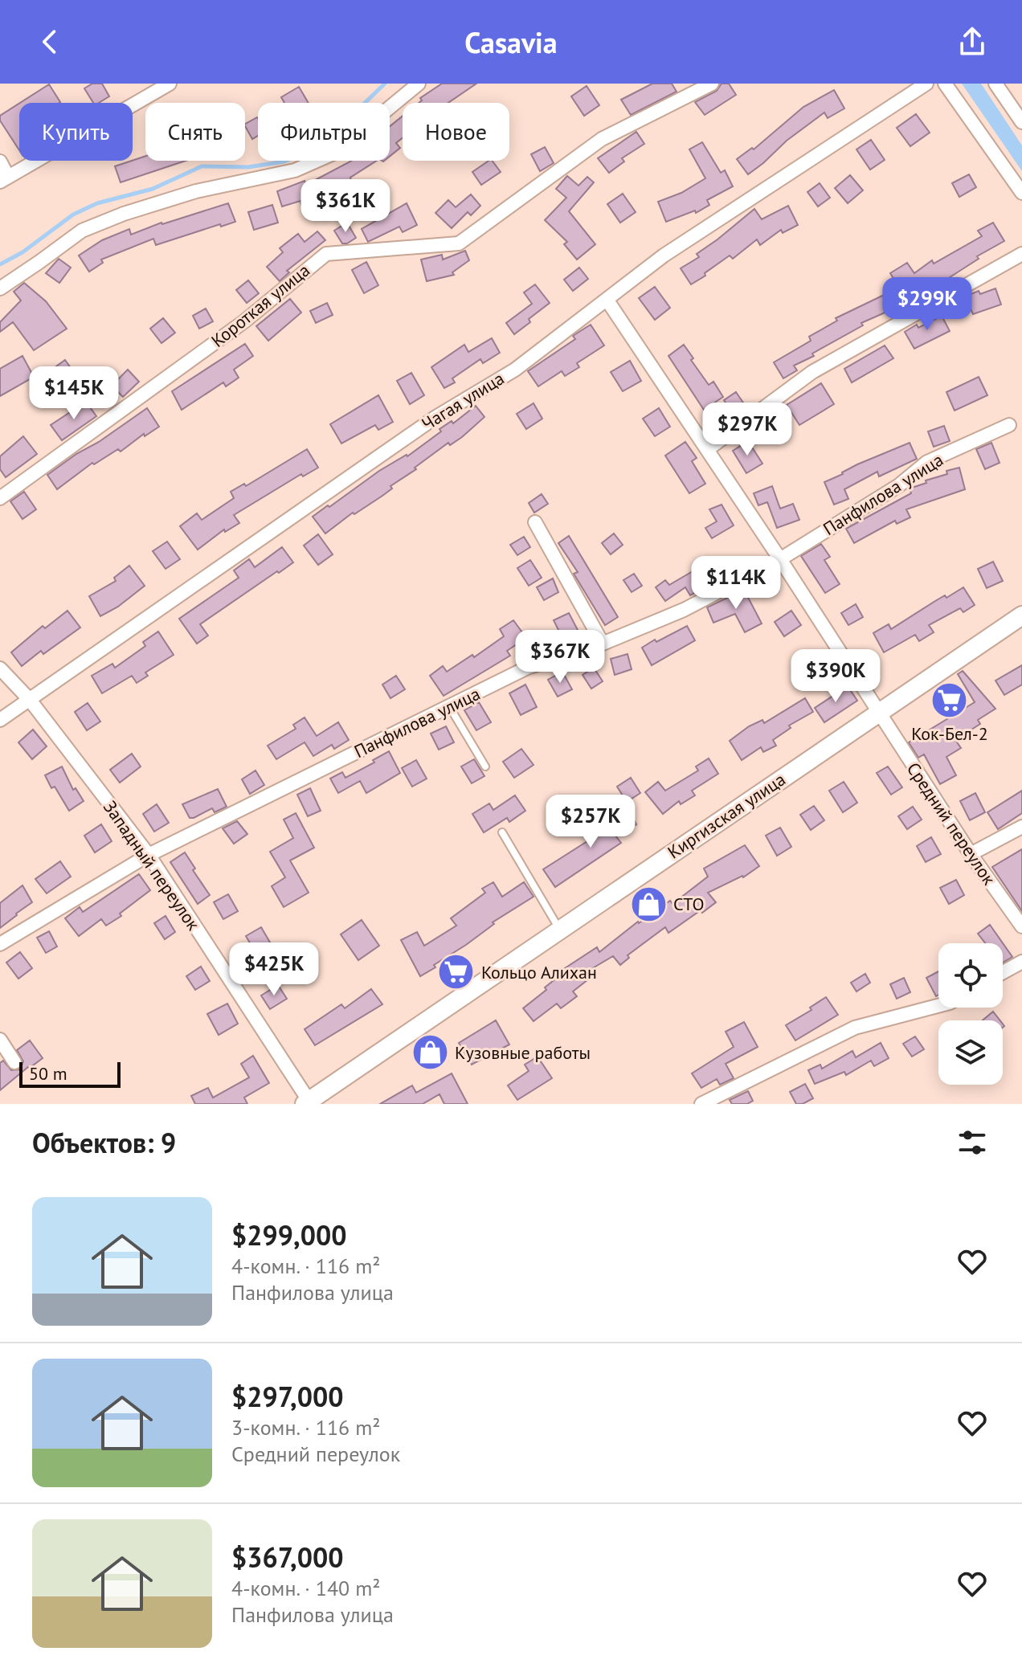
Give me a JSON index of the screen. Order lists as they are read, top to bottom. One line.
{"streets":{"main road":["Киргизская улица"],"street":["Короткая улица","Чагая улица","Панфилова улица","Средний переулок","Западный переулок"]},"crossings":[["Чагая улица","Средний переулок"],["Чагая улица","Западный переулок"],["Панфилова улица","Средний переулок"],["Панфилова улица","Западный переулок"],["Киргизская улица","Средний переулок"],["Киргизская улица","Западный переулок"]],"places":{"supermarket":["Кок-Бел-2","Кольцо Алихан"],"shop":["СТО","Кузовные работы"]},"scale_bar":"50 m","page":{"header":"Casavia","chip":["Купить","Снять","Фильтры","Новое"],"price":["$361K","$299K","$145K","$297K","$114K","$367K","$390K","$257K","$425K"],"scale":"50 m","heading":"Объектов: 9","list":[{"name":"$299,000","note":"4-комн. · 116 m² · Панфилова улица"},{"name":"$297,000","note":"3-комн. · 116 m² · Средний переулок"},{"name":"$367,000","note":"4-комн. · 140 m² · Панфилова улица"}]}}
